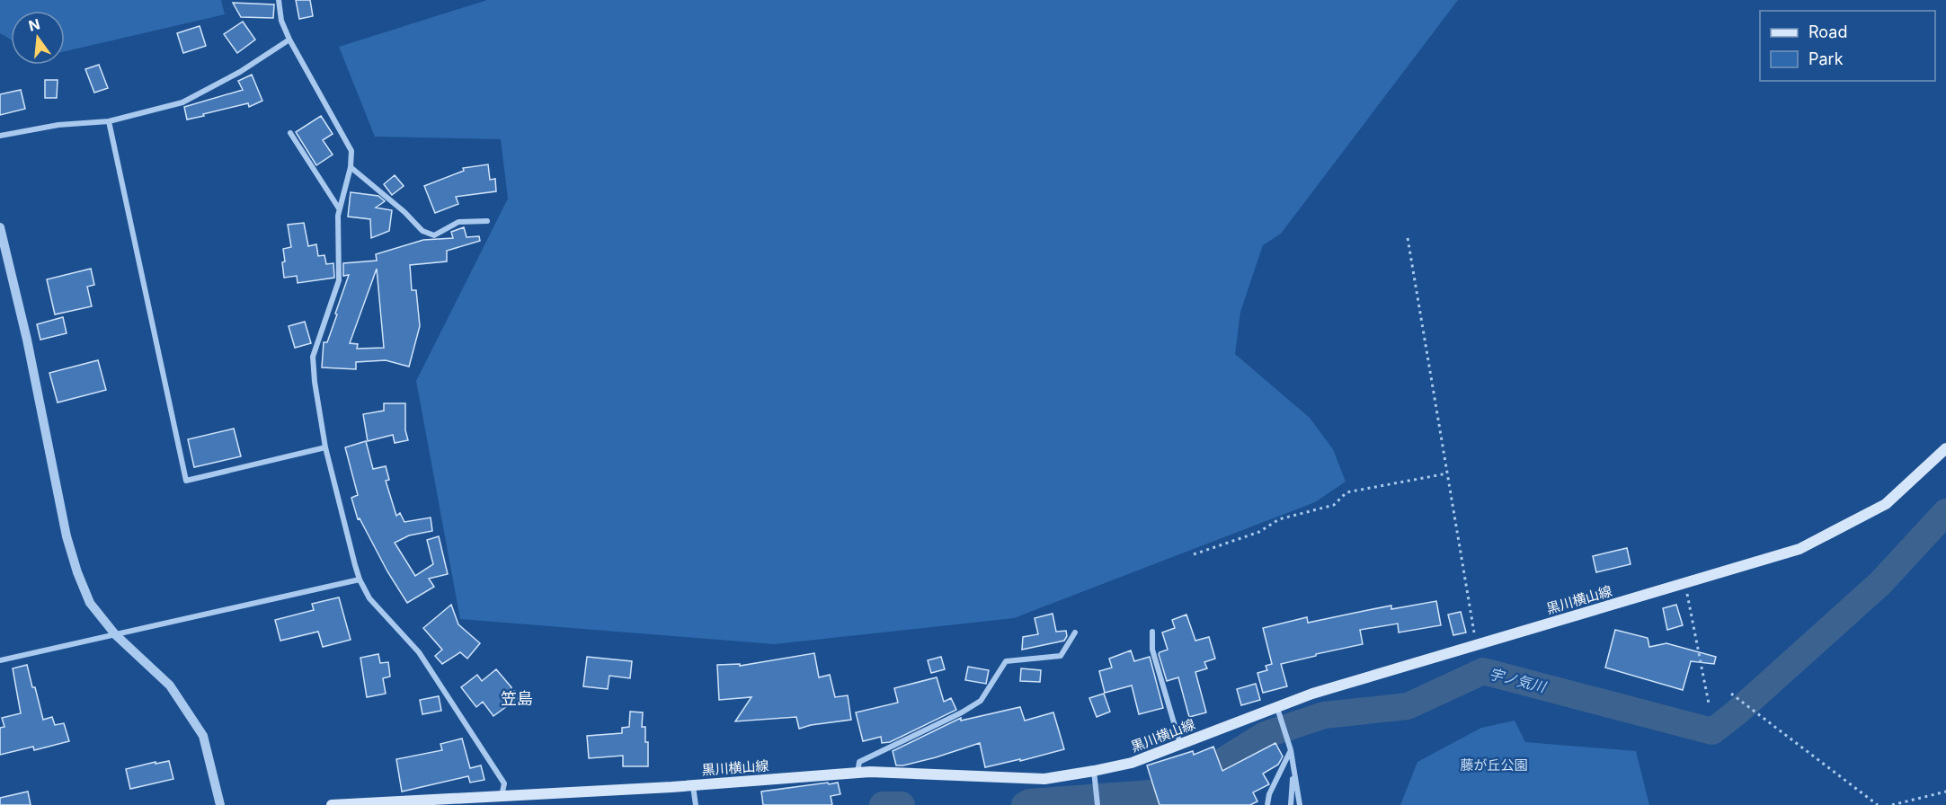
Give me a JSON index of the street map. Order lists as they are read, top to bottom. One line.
{"streets":{"main road":["黒川横山線"]},"districts":["笠島"],"water":["宇ノ気川"],"parks":["藤が丘公園"],"legend":["Road","Park"],"north":"top"}
